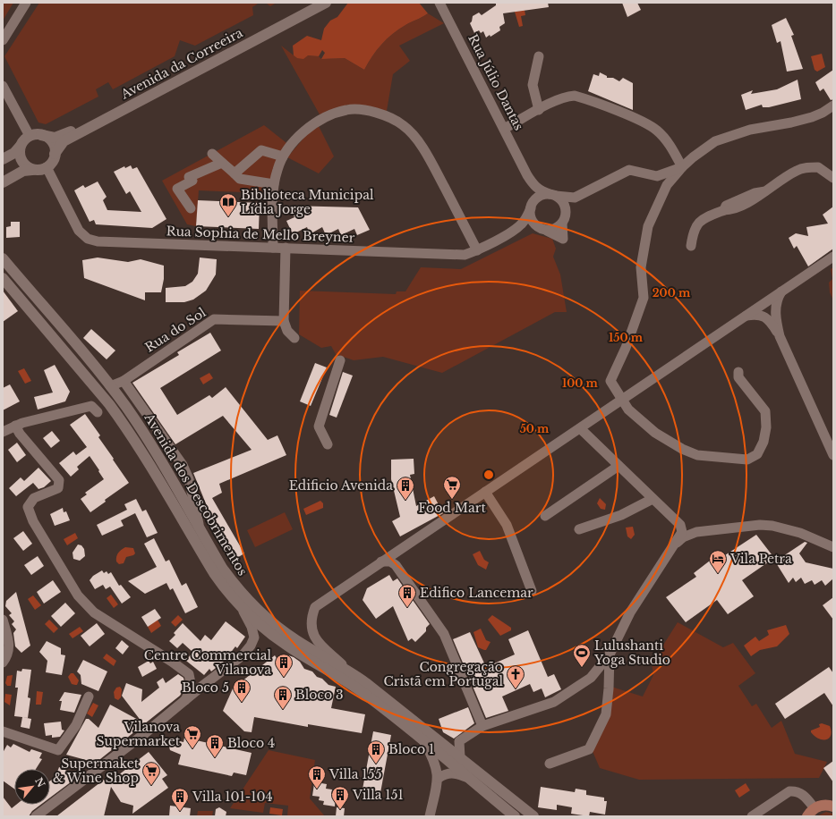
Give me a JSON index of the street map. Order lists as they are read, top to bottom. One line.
{"streets":{"main road":["Avenida da Correeira","Avenida dos Descobrimentos"],"street":["Rua Júlio Dantas","Rua Sophia de Mello Breyner","Rua do Sol"]},"crossings":[["Avenida da Correeira","Rua Sophia de Mello Breyner"],["Rua Júlio Dantas","Rua Sophia de Mello Breyner"],["Rua do Sol","Avenida dos Descobrimentos"]],"places":{"library":["Biblioteca Municipal Lídia Jorge"],"supermarket":["Food Mart","Vilanova Supermarket","Supermaket & Wine Shop"],"building":["Edificio Avenida","Edifico Lancemar","Centre Commercial Vilanova","Bloco 5","Bloco 3","Bloco 4","Bloco 1","Villa 155","Villa 151","Villa 101-104"],"hotel":["Vila Petra"],"sports":["Lulushanti Yoga Studio"],"church":["Congregação Cristã em Portugal"]},"north":"top right","rings":["200 m","150 m","100 m","50 m"]}
